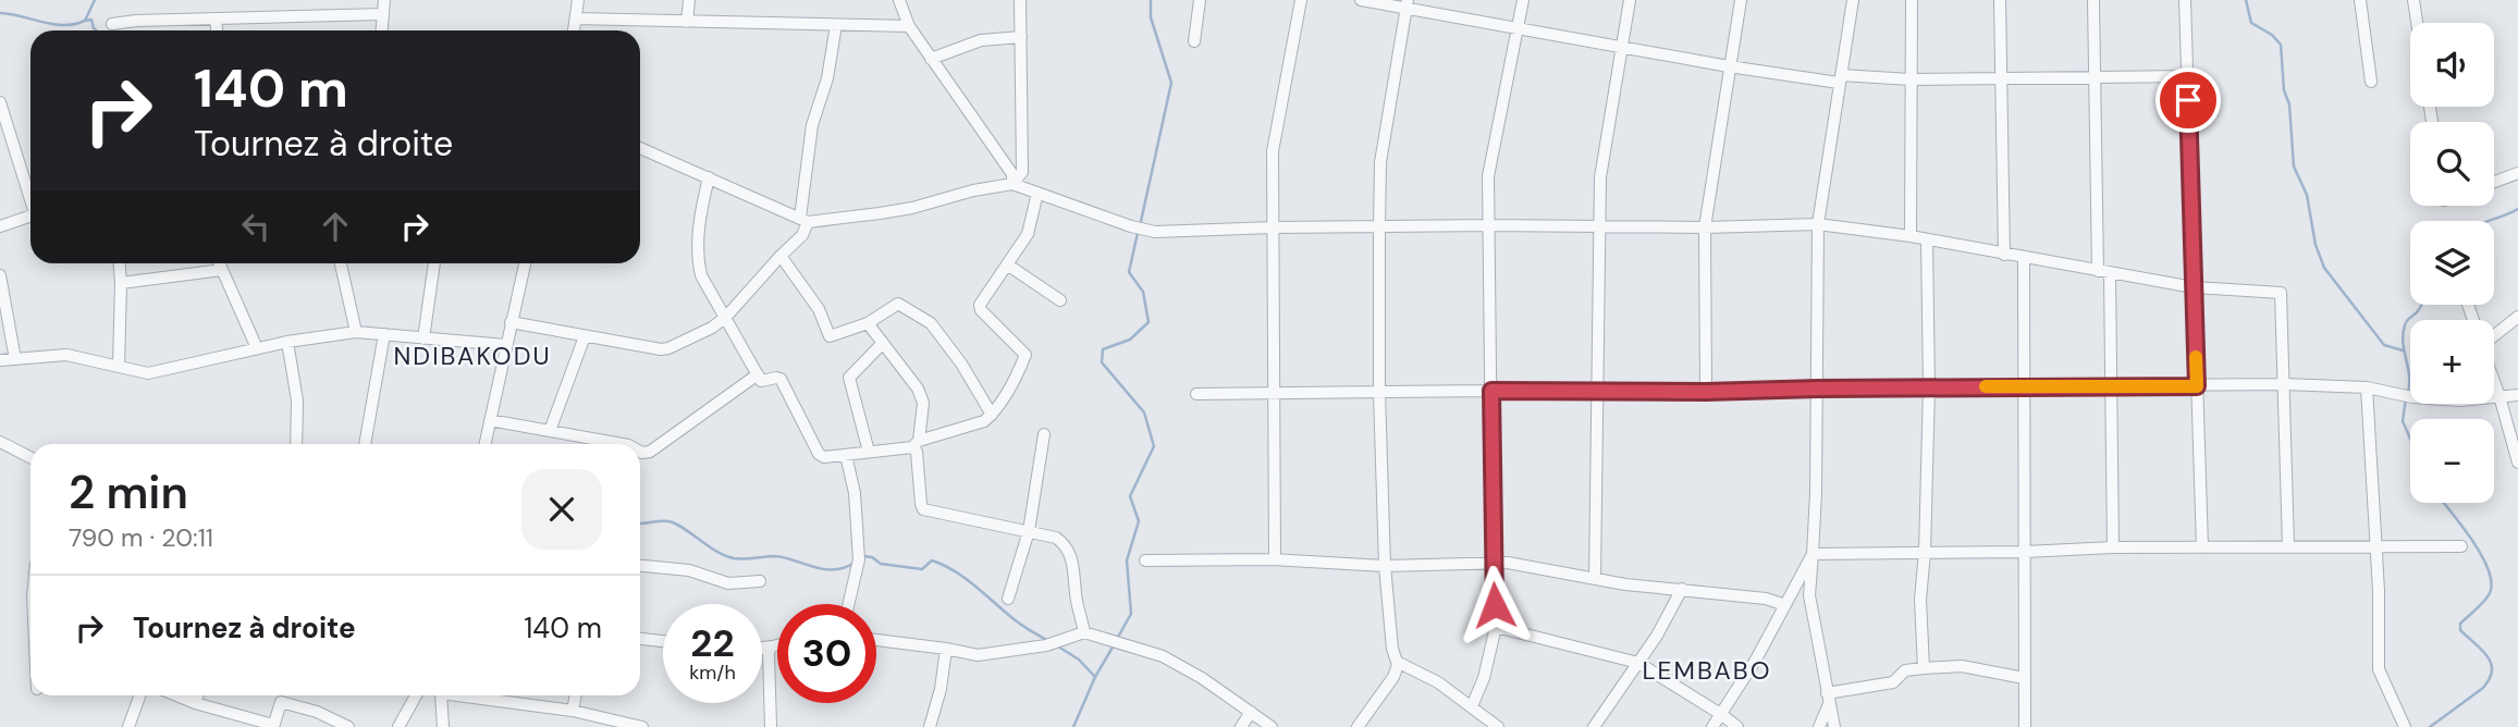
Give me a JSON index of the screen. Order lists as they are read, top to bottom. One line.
{"districts":["NDIBAKODU","LEMBABO"],"page":{"map_buttons":["+","−"],"turn":["140 m","Tournez à droite"],"heading":["2 min","790 m · 20:11"],"list":[{"name":"Tournez à droite","value":"140 m"}],"speed":"22 km/h","limit":"30"}}
